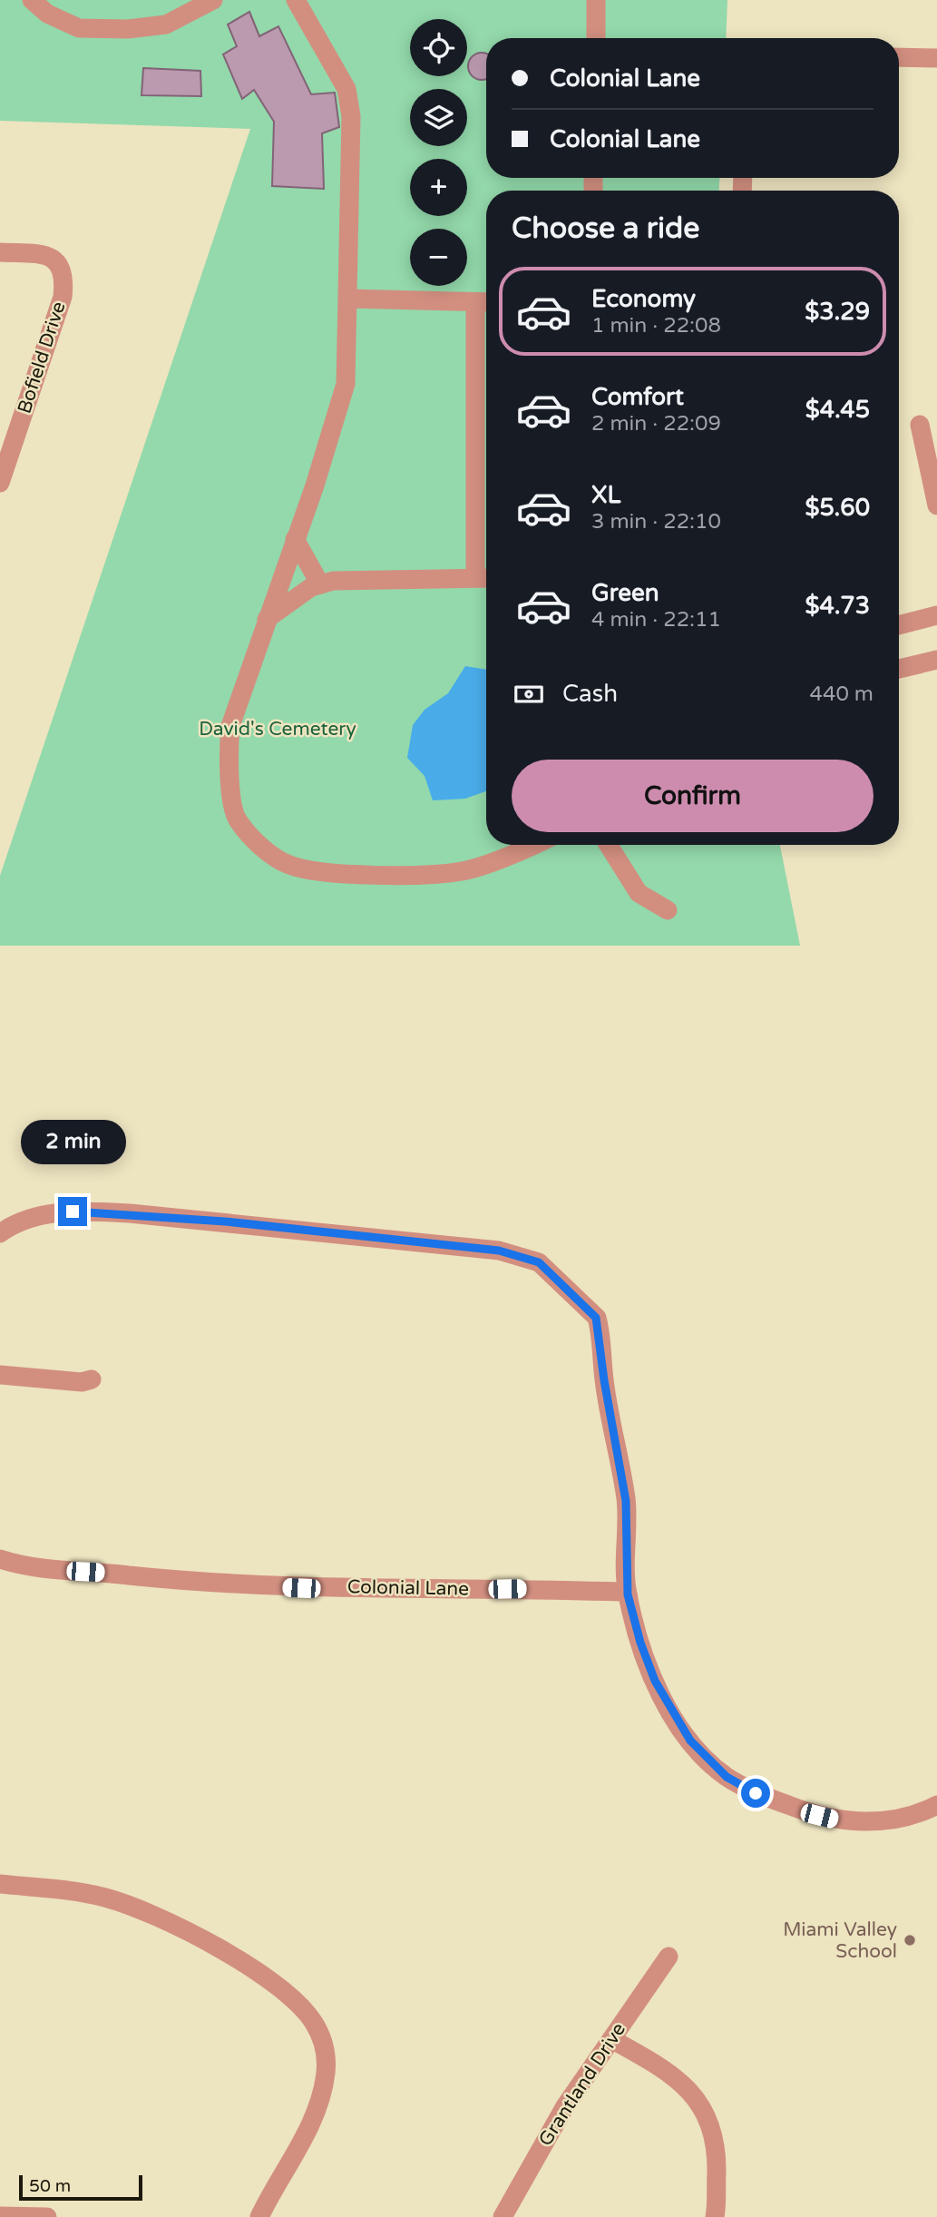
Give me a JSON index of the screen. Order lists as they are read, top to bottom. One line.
{"streets":{"street":["Bofield Drive","Colonial Lane","Grantland Drive"]},"parks":["David's Cemetery"],"places":["Miami Valley School"],"scale_bar":"50 m","page":{"map_buttons":["+","−"],"banner":["Colonial Lane","Colonial Lane"],"heading":"Choose a ride","list":[{"name":"Economy","note":"1 min · 22:08","value":"$3.29"},{"name":"Comfort","note":"2 min · 22:09","value":"$4.45"},{"name":"XL","note":"3 min · 22:10","value":"$5.60"},{"name":"Green","note":"4 min · 22:11","value":"$4.73"}],"pay":["Cash","440 m"],"buttons":"Confirm","bubble":"2 min","scale":"50 m"}}
